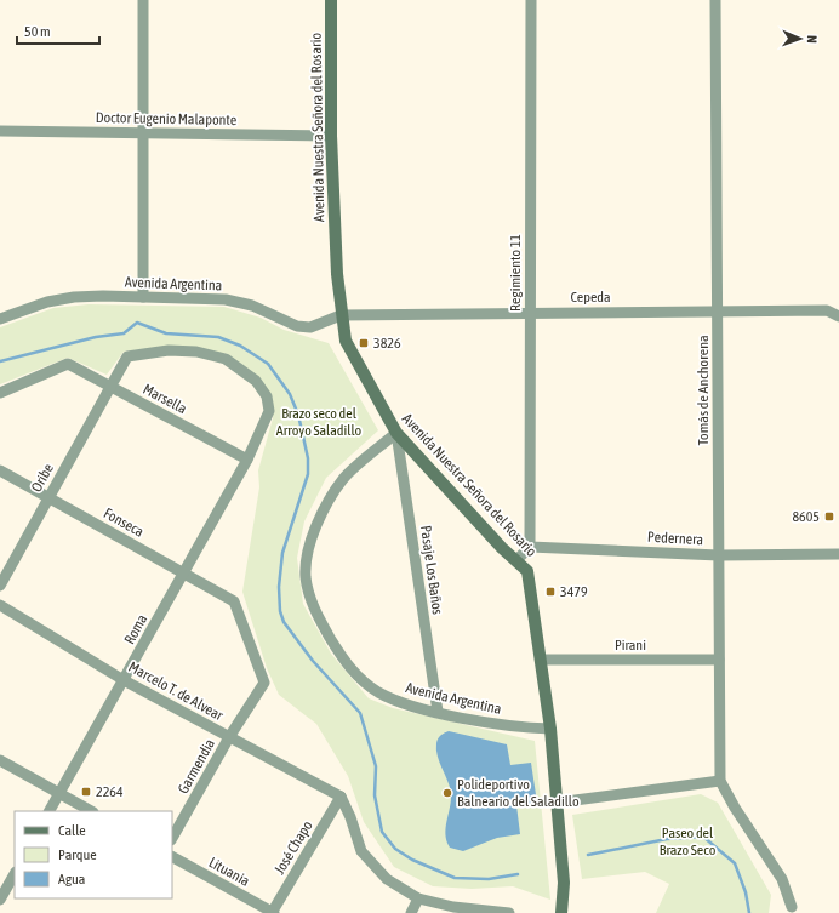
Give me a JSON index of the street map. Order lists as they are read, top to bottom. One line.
{"streets":{"street":["Doctor Eugenio Malaponte","Avenida Nuestra Señora del Rosario","Regimiento 11","Avenida Argentina","Cepeda","Tomás de Anchorena","Marsella","Oribe","Fonseca","Pedernera","Pasaje Los Baños","Roma","Pirani","Marcelo T. de Alvear","Garmendia","José Chapo","Lituania"]},"crossings":[["Doctor Eugenio Malaponte","Avenida Nuestra Señora del Rosario"],["Avenida Nuestra Señora del Rosario","Avenida Argentina"],["Avenida Nuestra Señora del Rosario","Cepeda"],["Avenida Nuestra Señora del Rosario","Pasaje Los Baños"],["Avenida Nuestra Señora del Rosario","Pirani"],["Regimiento 11","Cepeda"],["Regimiento 11","Pedernera"],["Avenida Argentina","Cepeda"],["Avenida Argentina","Pasaje Los Baños"],["Cepeda","Tomás de Anchorena"],["Tomás de Anchorena","Pedernera"],["Tomás de Anchorena","Pirani"],["Marsella","Oribe"],["Marsella","Roma"],["Oribe","Fonseca"],["Oribe","Roma"],["Fonseca","Roma"],["Fonseca","Garmendia"],["Roma","Marcelo T. de Alvear"],["Marcelo T. de Alvear","Garmendia"],["Marcelo T. de Alvear","José Chapo"],["José Chapo","Lituania"]],"parks":["Brazo seco del Arroyo Saladillo","Paseo del Brazo Seco"],"places":{"transit":["3826","8605","3479","2264"],"other":["Polideportivo Balneario del Saladillo"]},"legend":["Calle","Parque","Agua"],"scale_bar":"50 m","north":"right"}
